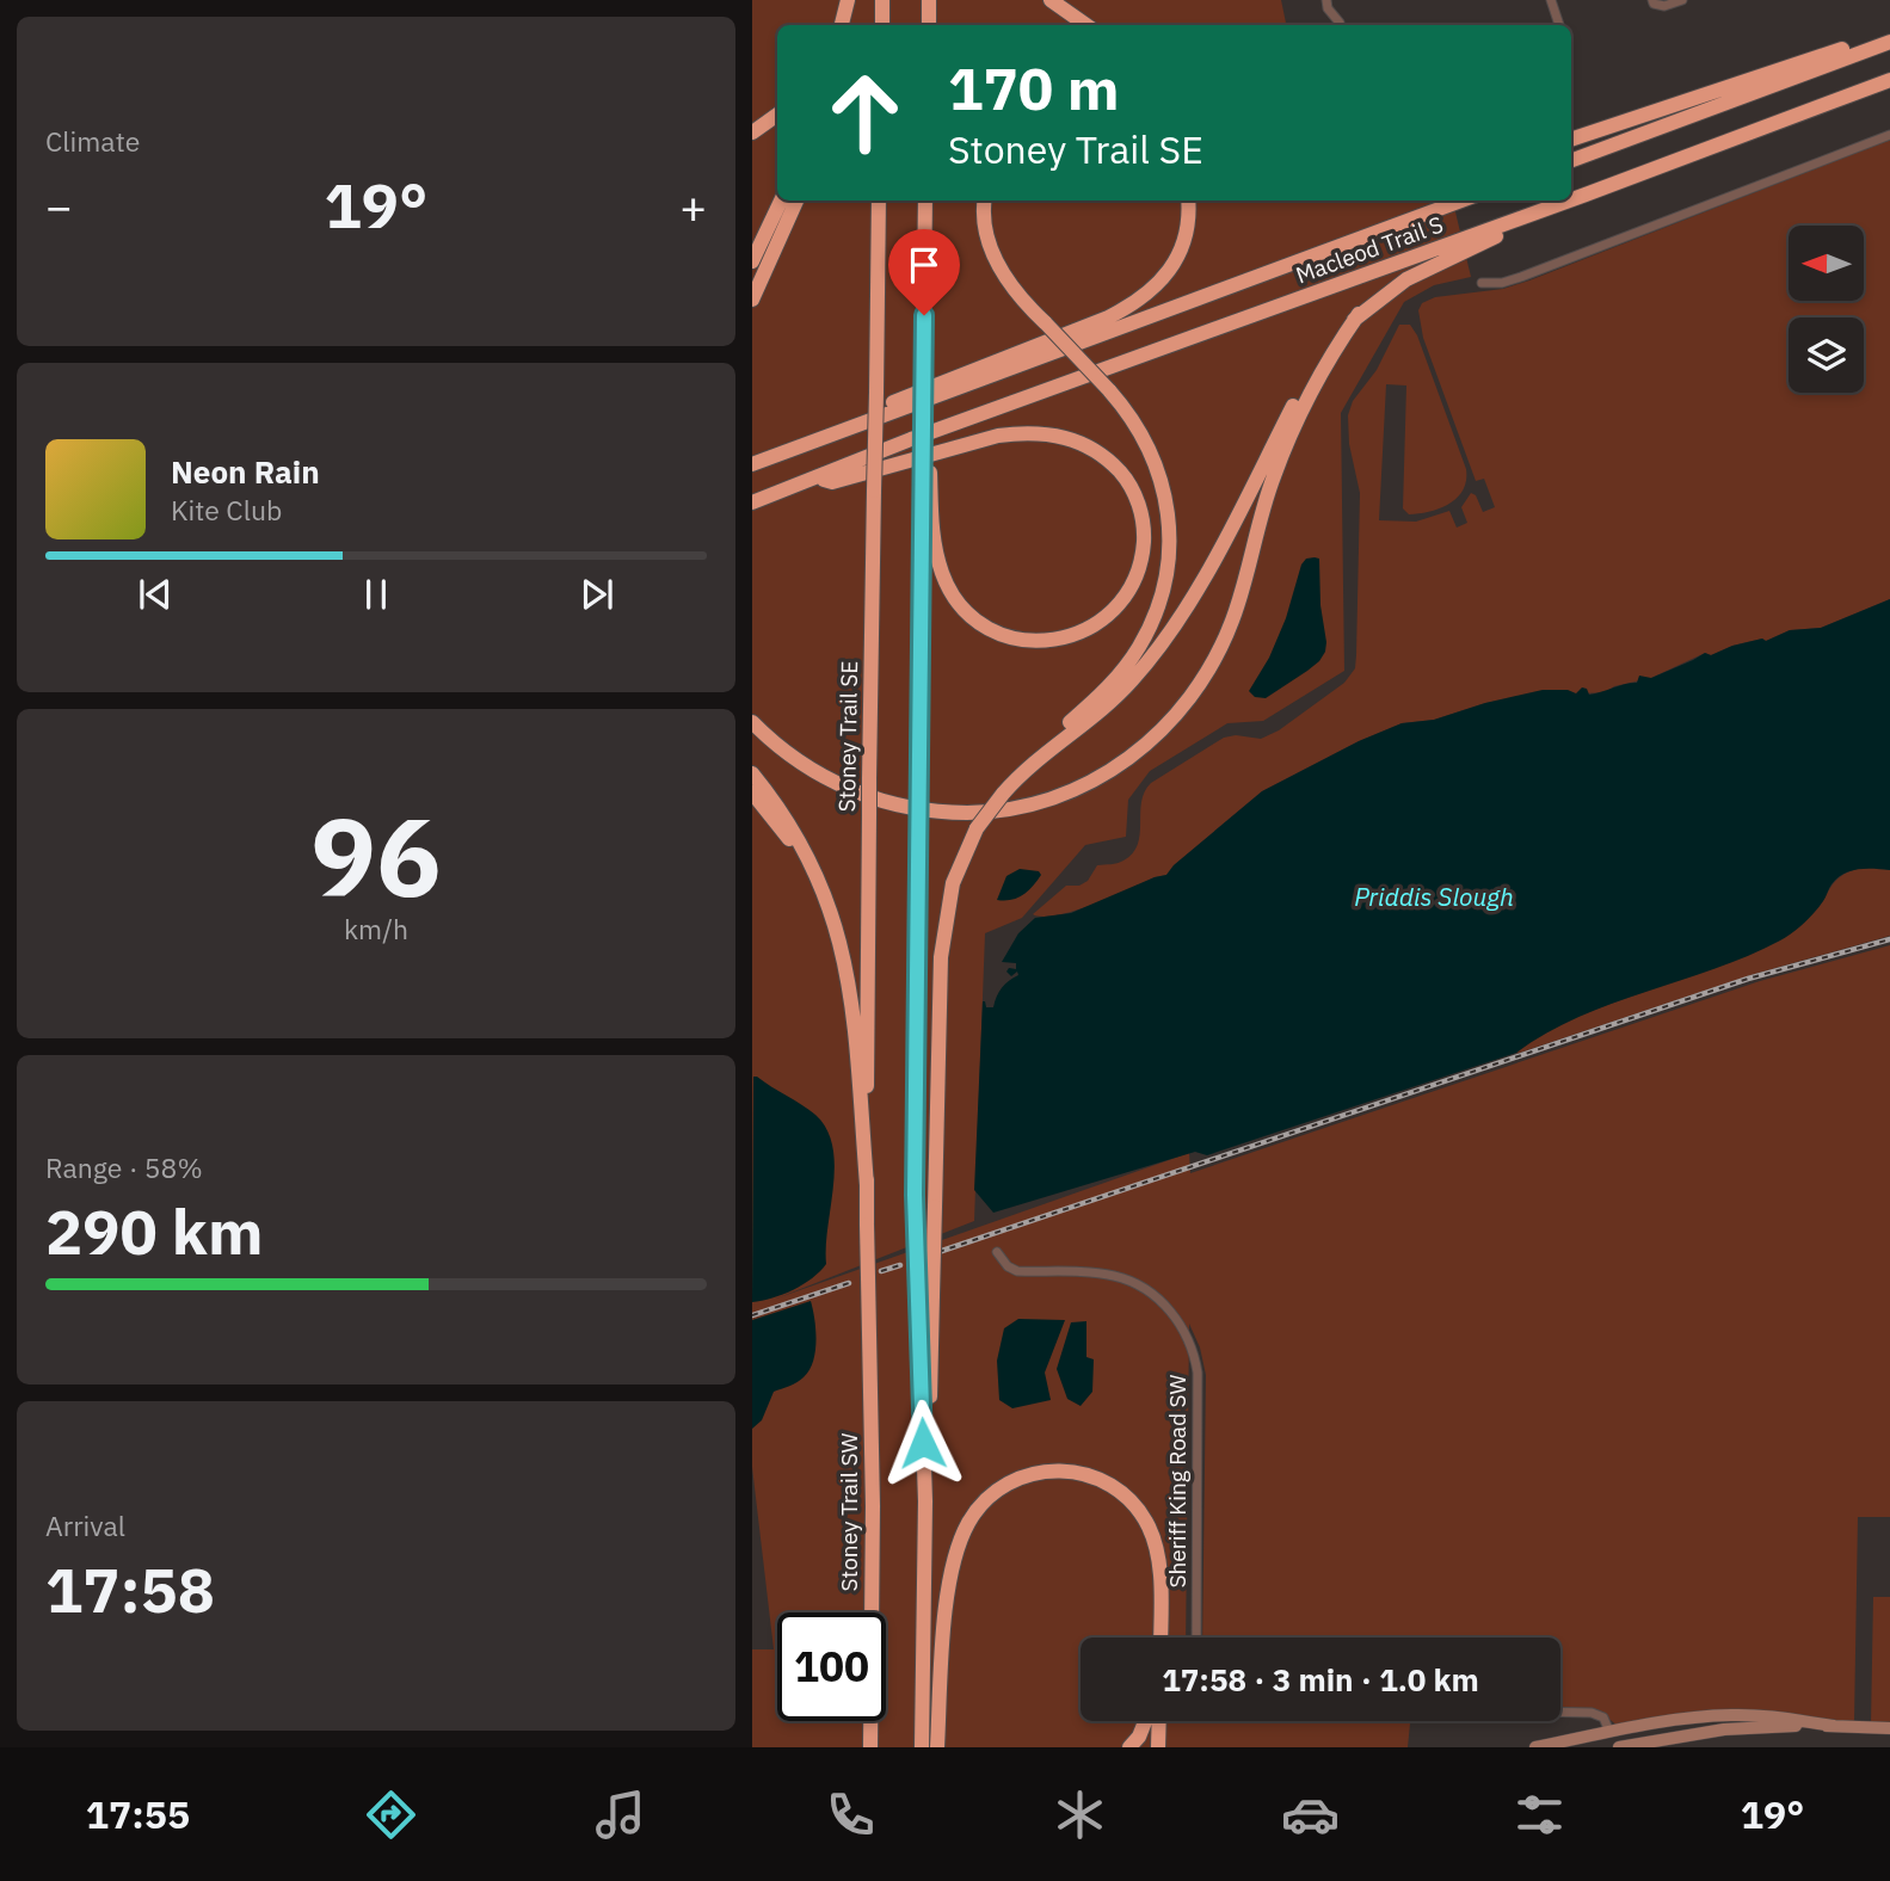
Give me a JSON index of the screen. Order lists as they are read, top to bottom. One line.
{"streets":{"highway":["Macleod Trail S","Stoney Trail SE","Stoney Trail SW"],"street":["Sheriff King Road SW"]},"crossings":[["Stoney Trail SE","Stoney Trail SW"]],"water":["Priddis Slough"],"north":"left","page":{"tile":["Climate",["96","km/h"],["Range · 58%","290 km"],["Arrival","17:58"]],"turn":["170 m","Stoney Trail SE"],"heat":["−","19°","+"],"song":["Neon Rain","Kite Club"],"limit":"100","trip":"17:58 · 3 min · 1.0 km","tabs":["17:55","19°"]}}
